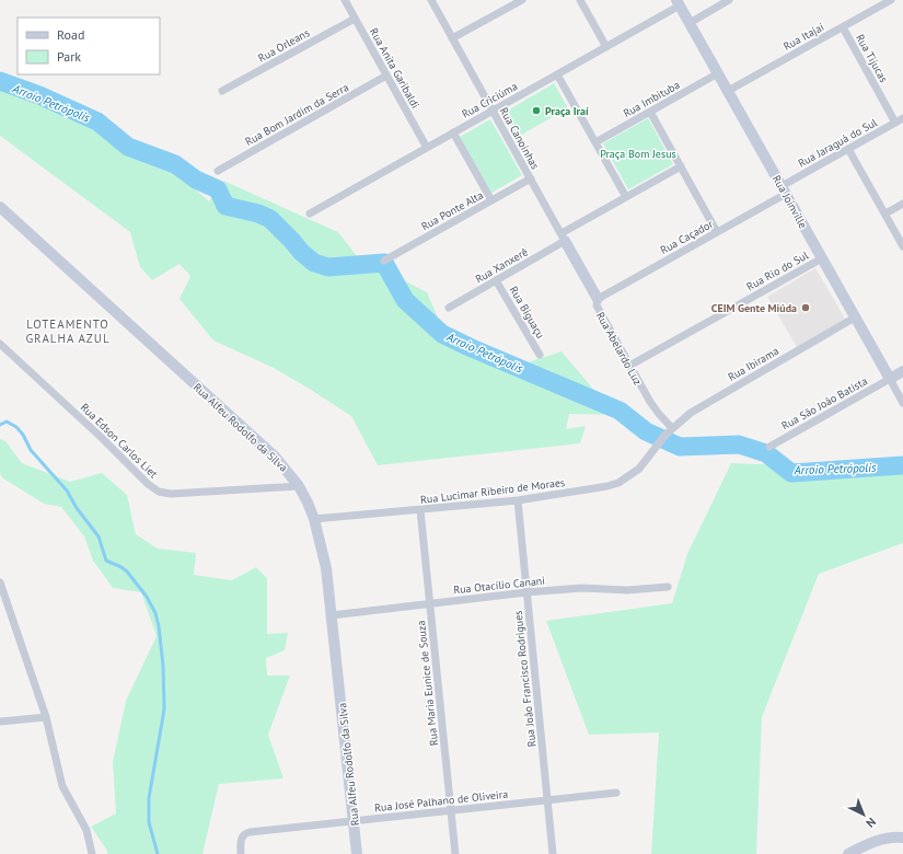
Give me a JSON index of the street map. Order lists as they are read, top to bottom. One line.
{"streets":{"street":["Rua Itajaí","Rua Orleans","Rua Tijucas","Rua Anita Garibaldi","Rua Imbituba","Rua Criciúma","Rua Bom Jardim da Serra","Rua Canoinhas","Rua Jaraguá do Sul","Rua Joinville","Rua Ponte Alta","Rua Caçador","Rua Xanxerê","Rua Rio do Sul","Rua Biguaçu","Rua Abelardo Luz","Rua Ibirama","Rua São João Batista","Rua Alfeu Rodolfo da Silva","Rua Edson Carlos Liet","Rua Lucimar Ribeiro de Moraes","Rua Otacílio Canani","Rua João Francisco Rodrigues","Rua Maria Eunice de Souza","Rua José Palhano de Oliveira"]},"crossings":[["Rua Itajaí","Rua Tijucas"],["Rua Itajaí","Rua Joinville"],["Rua Orleans","Rua Anita Garibaldi"],["Rua Tijucas","Rua Jaraguá do Sul"],["Rua Anita Garibaldi","Rua Criciúma"],["Rua Anita Garibaldi","Rua Bom Jardim da Serra"],["Rua Imbituba","Rua Joinville"],["Rua Criciúma","Rua Canoinhas"],["Rua Criciúma","Rua Joinville"],["Rua Canoinhas","Rua Ponte Alta"],["Rua Canoinhas","Rua Xanxerê"],["Rua Canoinhas","Rua Abelardo Luz"],["Rua Jaraguá do Sul","Rua Joinville"],["Rua Jaraguá do Sul","Rua Caçador"],["Rua Joinville","Rua Caçador"],["Rua Joinville","Rua Rio do Sul"],["Rua Joinville","Rua Ibirama"],["Rua Joinville","Rua São João Batista"],["Rua Caçador","Rua Abelardo Luz"],["Rua Xanxerê","Rua Biguaçu"],["Rua Xanxerê","Rua Abelardo Luz"],["Rua Rio do Sul","Rua Abelardo Luz"],["Rua Abelardo Luz","Rua Ibirama"],["Rua Ibirama","Rua Lucimar Ribeiro de Moraes"],["Rua Alfeu Rodolfo da Silva","Rua Edson Carlos Liet"],["Rua Alfeu Rodolfo da Silva","Rua Lucimar Ribeiro de Moraes"],["Rua Alfeu Rodolfo da Silva","Rua Otacílio Canani"],["Rua Alfeu Rodolfo da Silva","Rua José Palhano de Oliveira"],["Rua Lucimar Ribeiro de Moraes","Rua João Francisco Rodrigues"],["Rua Lucimar Ribeiro de Moraes","Rua Maria Eunice de Souza"],["Rua Otacílio Canani","Rua João Francisco Rodrigues"],["Rua Otacílio Canani","Rua Maria Eunice de Souza"],["Rua João Francisco Rodrigues","Rua José Palhano de Oliveira"],["Rua Maria Eunice de Souza","Rua José Palhano de Oliveira"]],"districts":["LOTEAMENTO GRALHA AZUL"],"water":["Arroio Petrópolis"],"parks":["Praça Bom Jesus"],"places":["Praça Iraí","CEIM Gente Miúda"],"legend":["Road","Park"],"north":"bottom right"}
